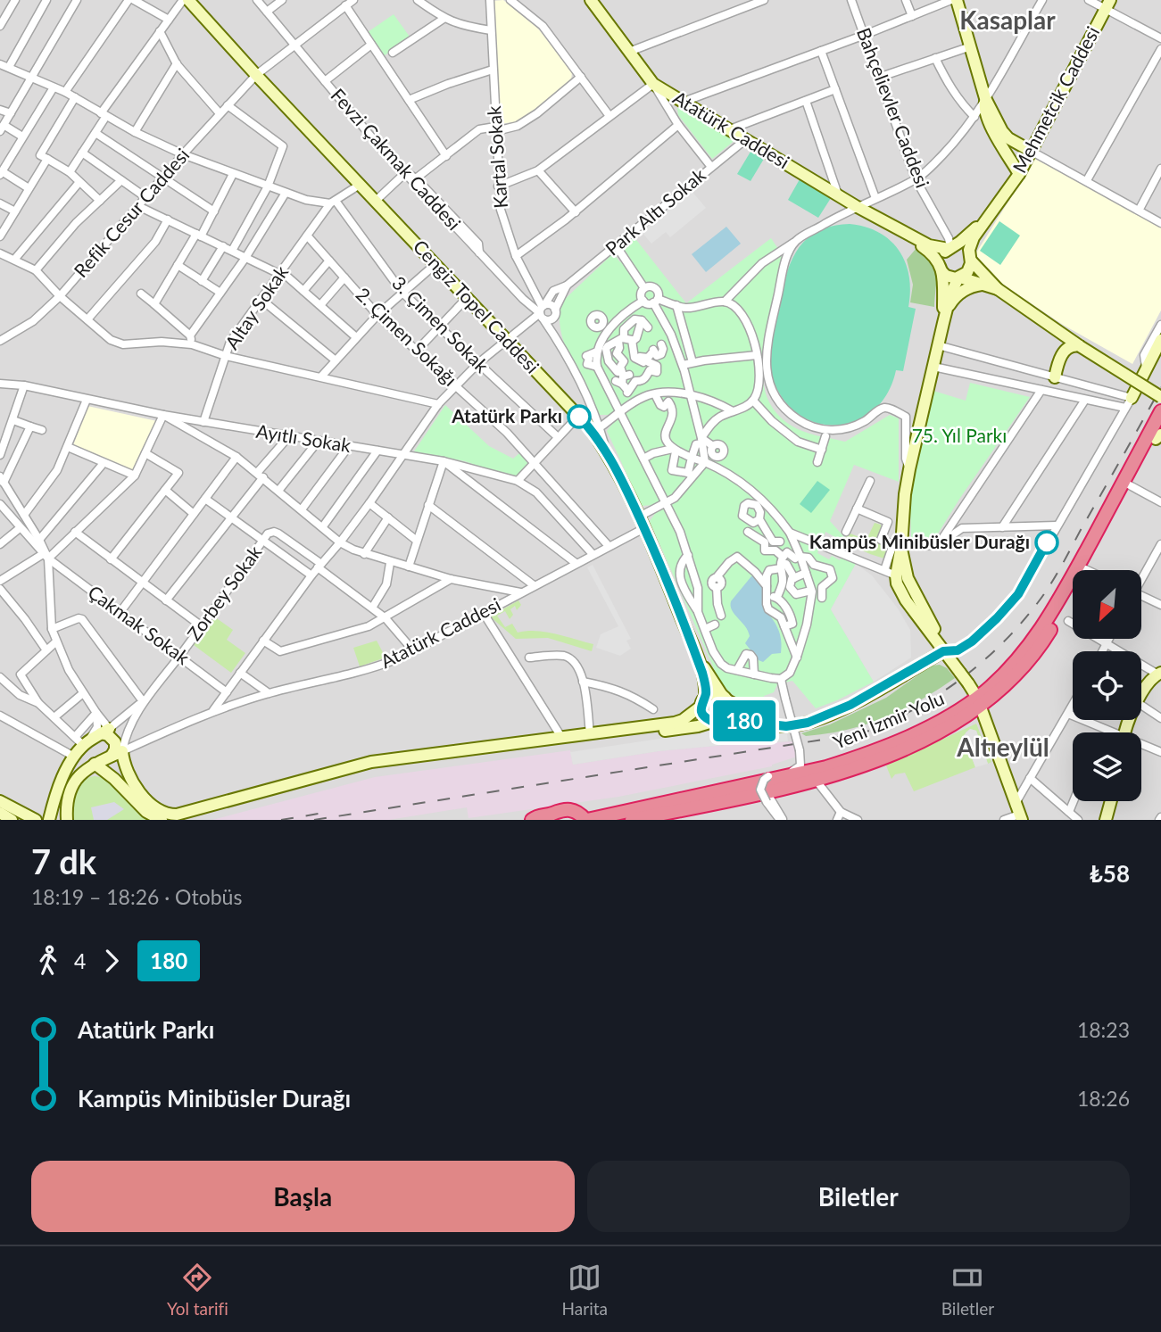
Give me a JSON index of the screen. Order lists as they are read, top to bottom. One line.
{"streets":{"highway":["Yeni İzmir Yolu"],"main road":["Mehmetcik Caddesi","Atatürk Caddesi","Cengiz Topel Caddesi"],"street":["Bahçelievler Caddesi","Kartal Sokak","Fevzi Çakmak Caddesi","Park Altı Sokak","Refik Cesur Caddesi","Altay Sokak","3. Çimen Sokak","2. Çimen Sokağı","Ayıtlı Sokak","Zorbey Sokak","Çakmak Sokak"]},"crossings":[["Atatürk Caddesi","Park Altı Sokak"],["Atatürk Caddesi","Cengiz Topel Caddesi"],["Atatürk Caddesi","2. Çimen Sokağı"],["Atatürk Caddesi","Ayıtlı Sokak"],["Kartal Sokak","Fevzi Çakmak Caddesi"],["Kartal Sokak","Park Altı Sokak"],["Fevzi Çakmak Caddesi","Park Altı Sokak"],["Fevzi Çakmak Caddesi","Refik Cesur Caddesi"],["Park Altı Sokak","Cengiz Topel Caddesi"],["Park Altı Sokak","3. Çimen Sokak"],["Park Altı Sokak","2. Çimen Sokağı"],["Park Altı Sokak","Ayıtlı Sokak"],["Park Altı Sokak","Zorbey Sokak"],["Park Altı Sokak","Çakmak Sokak"],["Refik Cesur Caddesi","Cengiz Topel Caddesi"],["Cengiz Topel Caddesi","Altay Sokak"],["Altay Sokak","3. Çimen Sokak"],["Altay Sokak","2. Çimen Sokağı"],["Altay Sokak","Ayıtlı Sokak"],["Zorbey Sokak","Çakmak Sokak"]],"districts":["Kasaplar","Altıeylül"],"parks":["75. Yıl Parkı"],"places":["Atatürk Parkı","Kampüs Minibüsler Durağı"],"lines":["bus line 180"],"north":"bottom left","page":{"on_map":"180","heading":["7 dk","18:19 – 18:26 · Otobüs","₺58"],"legs":["4","180"],"list":[{"name":"Atatürk Parkı","value":"18:23"},{"name":"Kampüs Minibüsler Durağı","value":"18:26"}],"buttons":["Başla","Biletler"],"tabs":["Yol tarifi","Harita","Biletler"]}}
